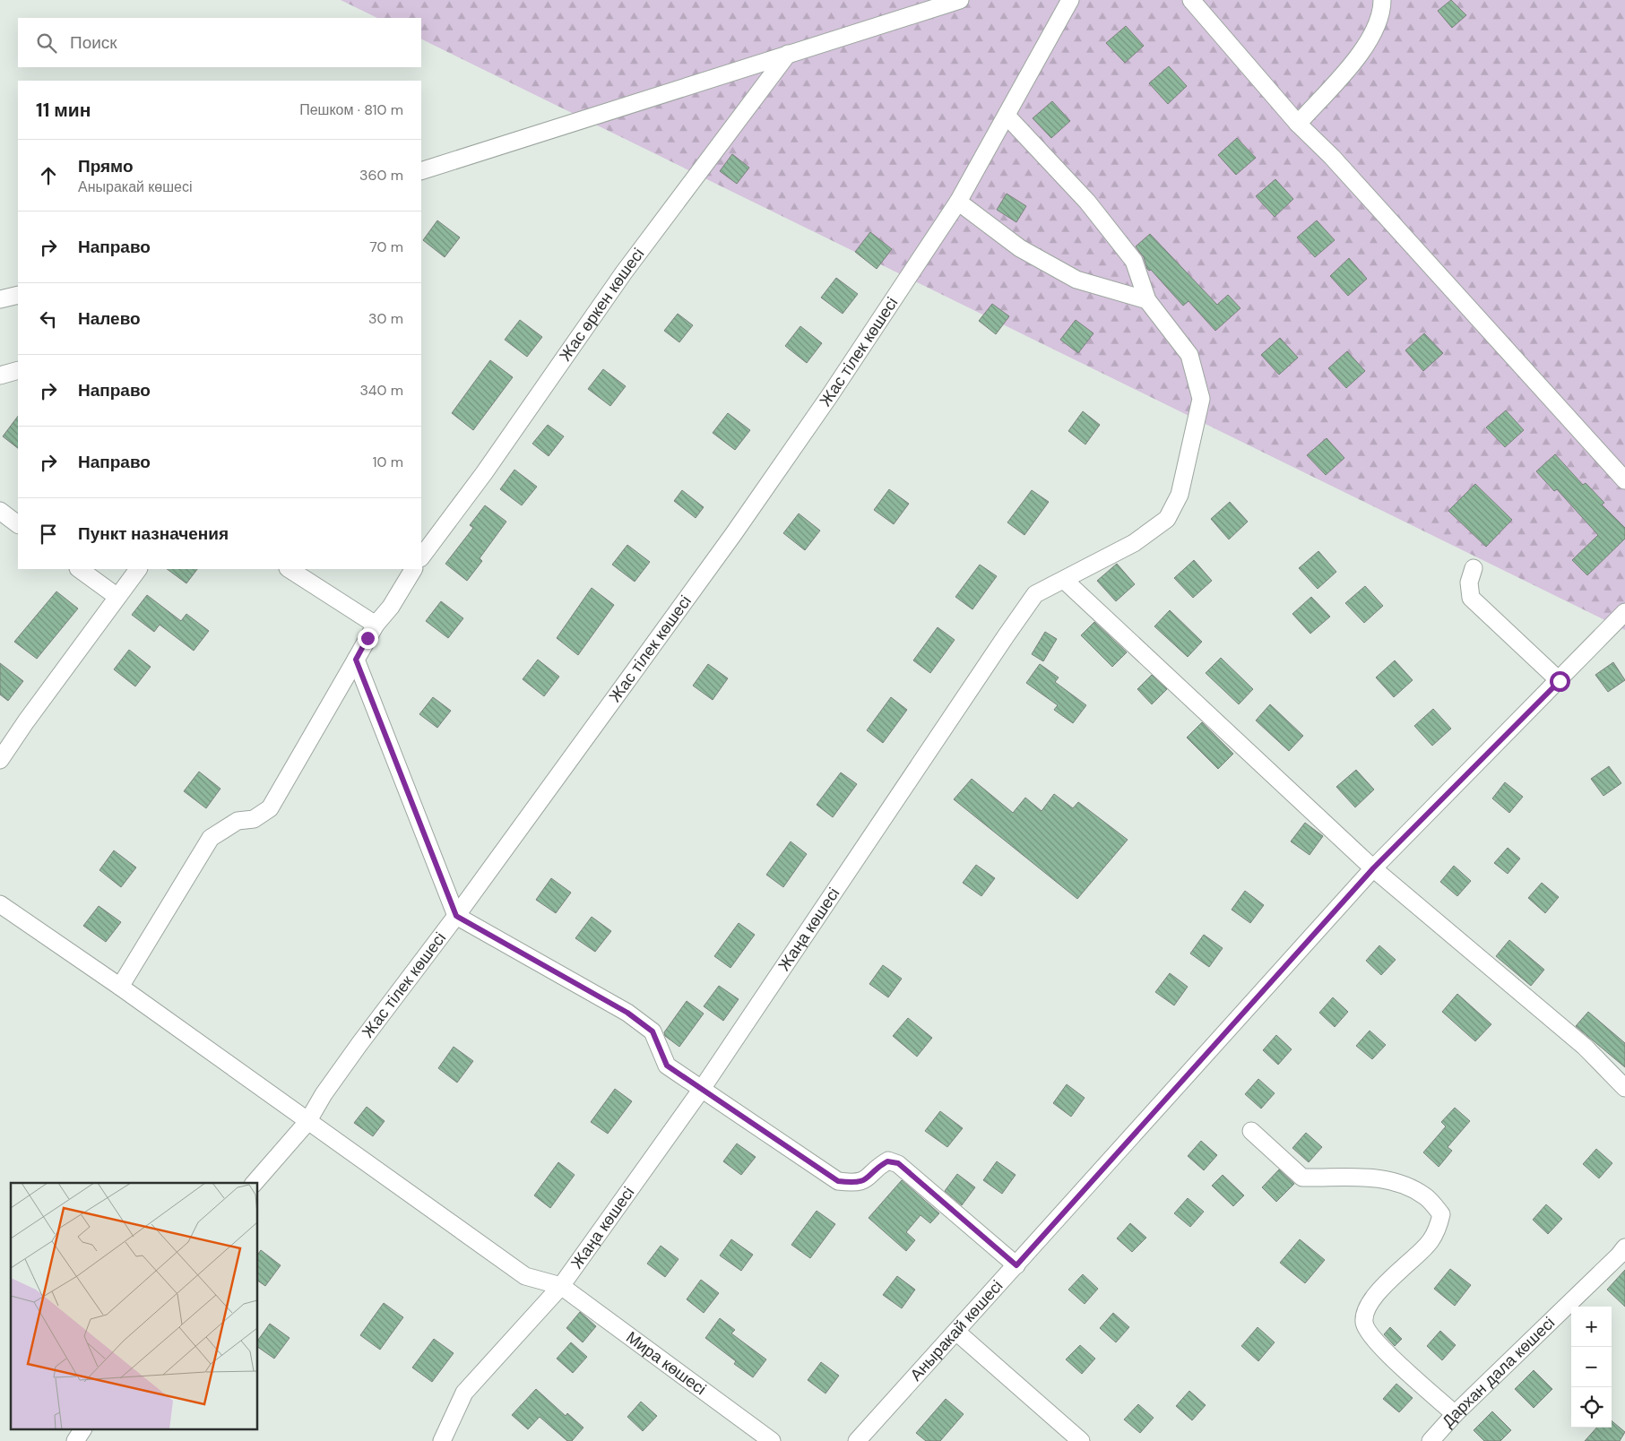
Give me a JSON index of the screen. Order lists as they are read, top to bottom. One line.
{"streets":{"street":["Жас өркен көшесі","Жас тілек көшесі","Жаңа көшесі","Аныракай көшесі","Мира көшесі","Дархан дала көшесі"]},"crossings":[["Жас тілек көшесі","Жаңа көшесі"],["Жаңа көшесі","Мира көшесі"]],"page":{"search":"Поиск","heading":["11 мин","Пешком · 810 m"],"list":[["Прямо","Аныракай көшесі","360 m"],["Направо","70 m"],["Налево","30 m"],["Направо","340 m"],["Направо","10 m"],"Пункт назначения"],"map_buttons":["+","−"]}}
